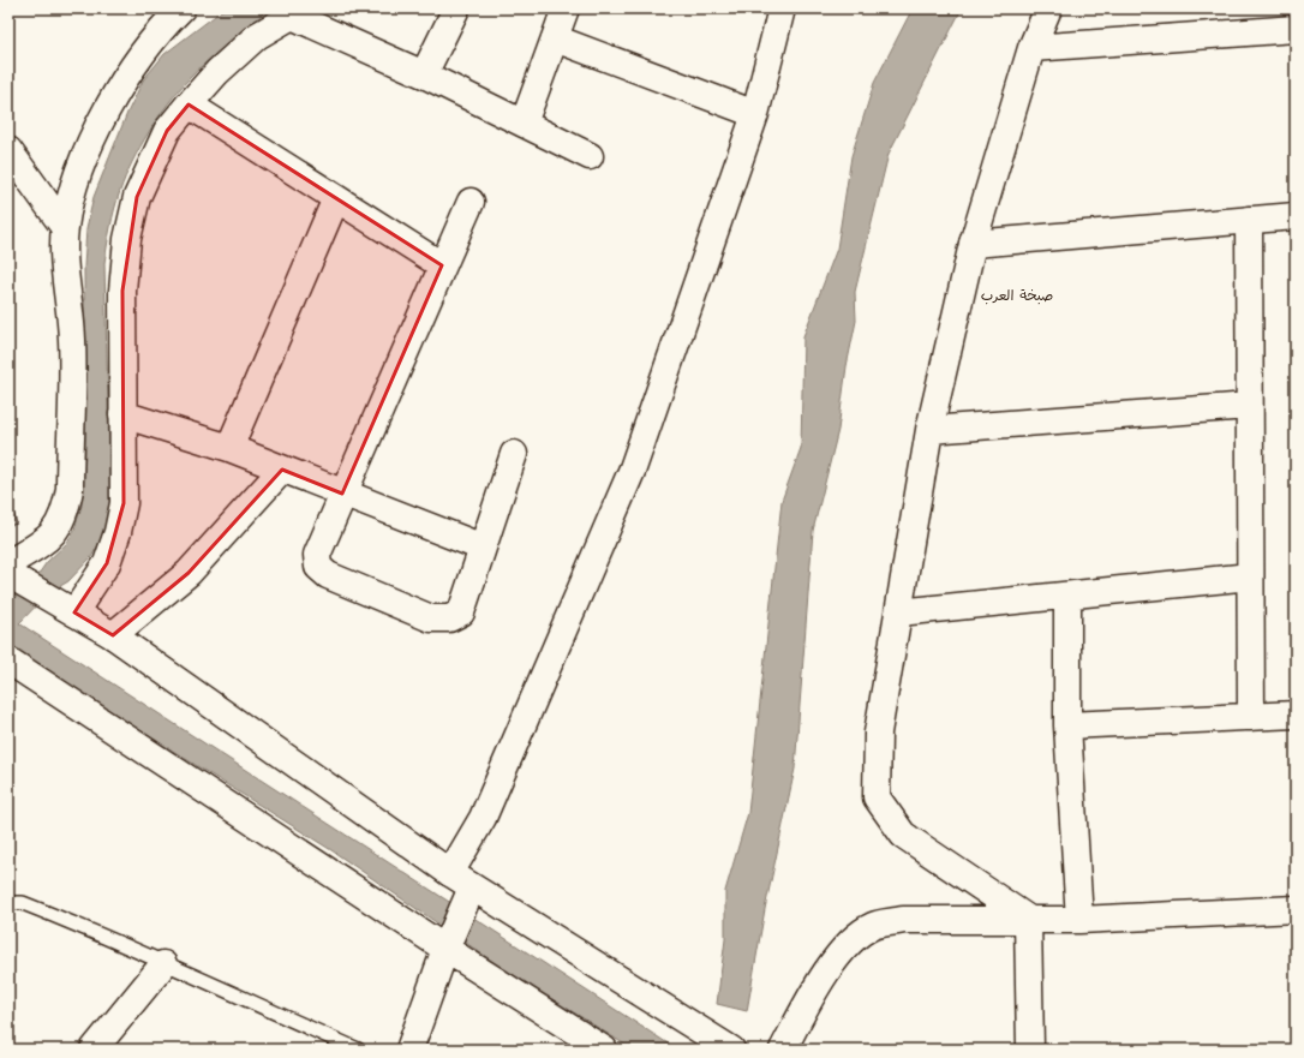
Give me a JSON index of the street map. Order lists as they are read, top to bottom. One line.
{"districts":["صبخة العرب"]}
